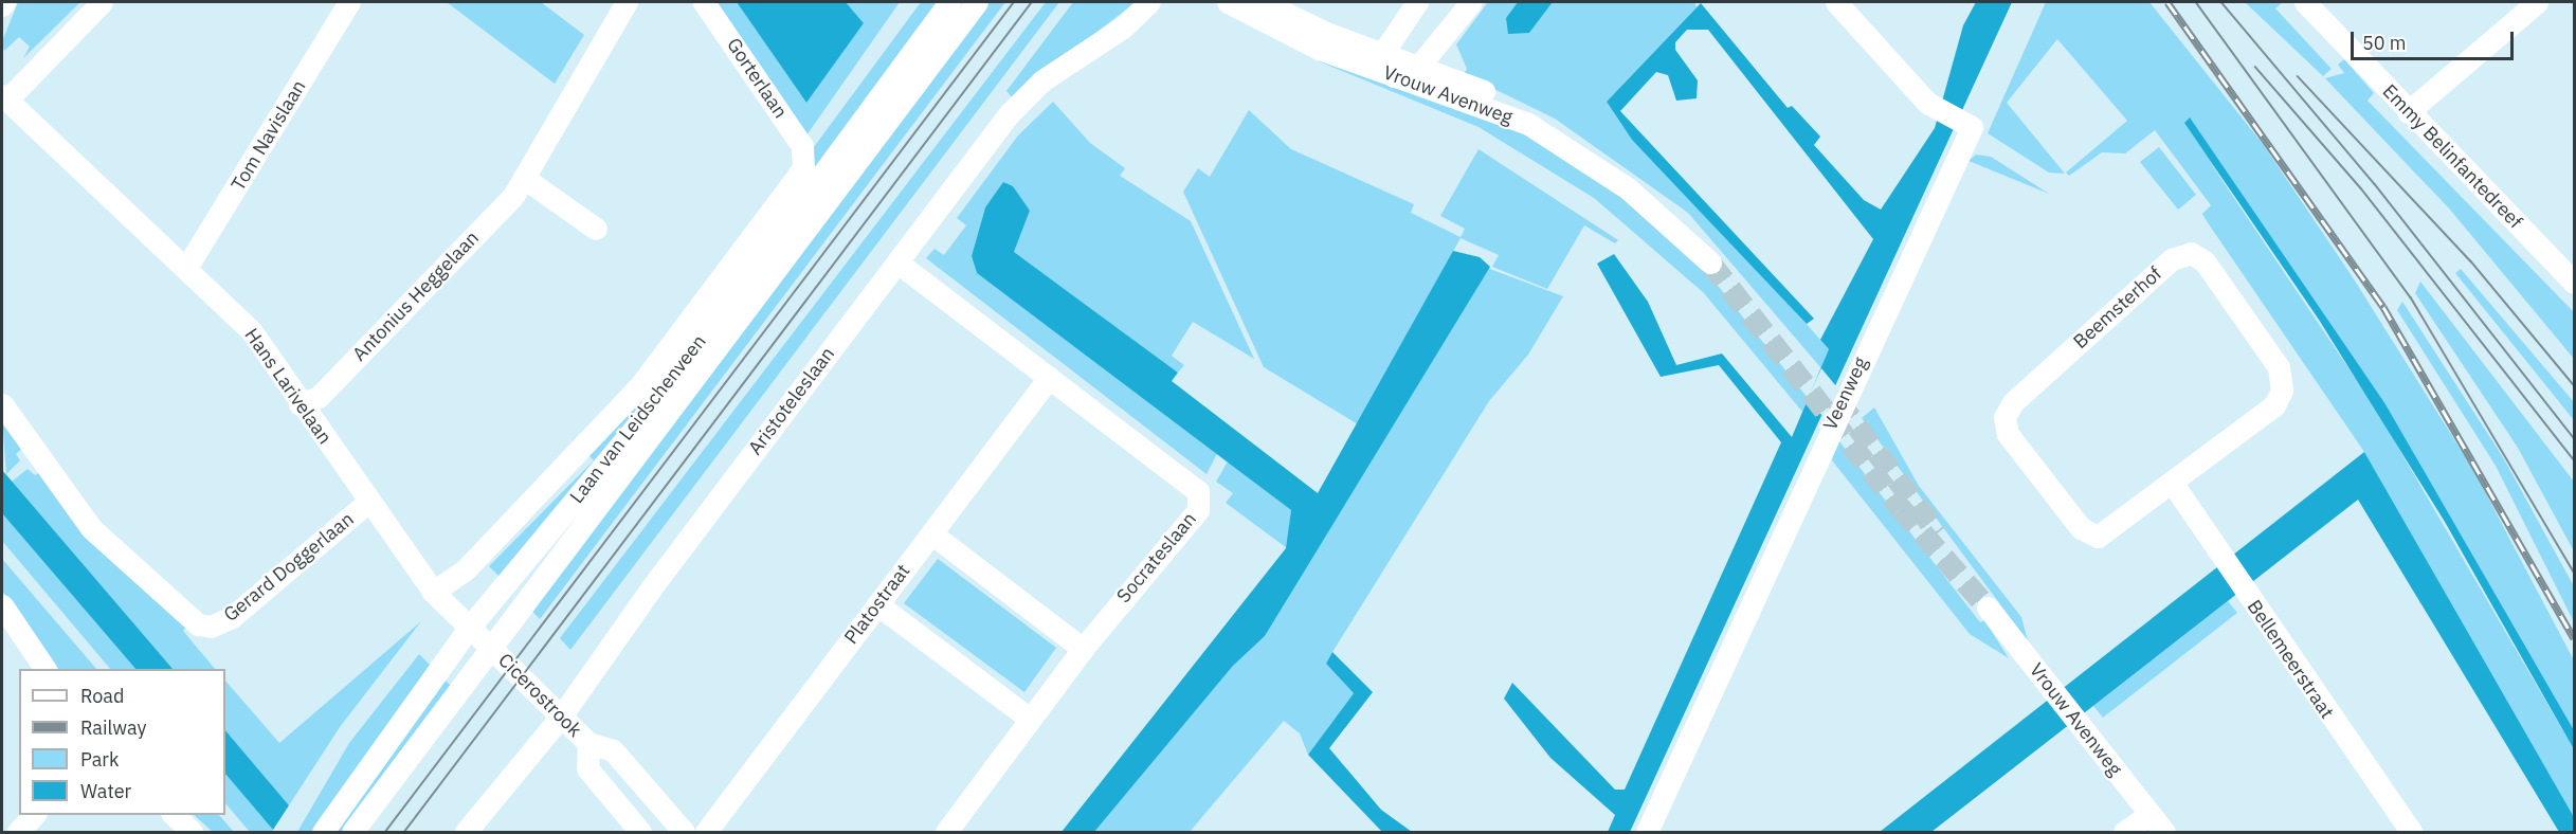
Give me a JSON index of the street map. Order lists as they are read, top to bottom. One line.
{"streets":{"street":["Gorterlaan","Vrouw Avenweg","Tom Navislaan","Emmy Belinfantedreef","Antonius Heggelaan","Beemsterhof","Hans Larivelaan","Veenweg","Aristoteleslaan","Laan van Leidschenveen","Socrateslaan","Gerard Doggerlaan","Platostraat","Bellemeerstraat","Cicerostrook"]},"crossings":[["Gorterlaan","Hans Larivelaan"],["Tom Navislaan","Hans Larivelaan"],["Antonius Heggelaan","Hans Larivelaan"],["Beemsterhof","Bellemeerstraat"],["Hans Larivelaan","Laan van Leidschenveen"],["Hans Larivelaan","Gerard Doggerlaan"],["Hans Larivelaan","Cicerostrook"],["Aristoteleslaan","Socrateslaan"],["Aristoteleslaan","Cicerostrook"],["Laan van Leidschenveen","Cicerostrook"],["Socrateslaan","Platostraat"]],"legend":["Road","Railway","Park","Water"],"scale_bar":"50 m"}
